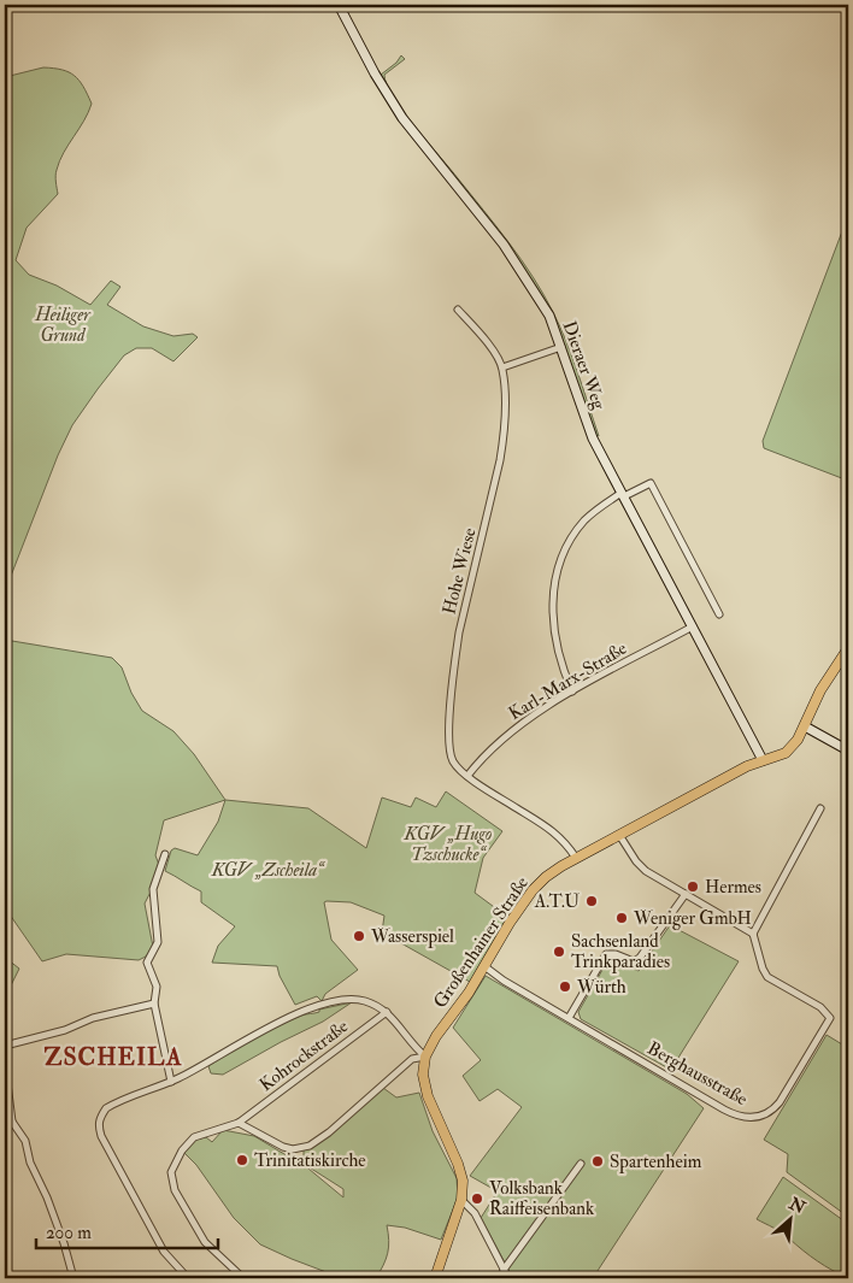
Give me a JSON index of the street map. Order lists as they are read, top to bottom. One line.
{"streets":{"main road":["Dieraer Weg","Großenhainer Straße"],"street":["Hohe Wiese","Karl-Marx-Straße","Kohrockstraße","Berghausstraße"]},"crossings":[["Dieraer Weg","Karl-Marx-Straße"],["Dieraer Weg","Großenhainer Straße"],["Hohe Wiese","Karl-Marx-Straße"],["Großenhainer Straße","Berghausstraße"]],"districts":["ZSCHEILA"],"parks":["Heiliger Grund","KGV „Hugo Tzschucke“","KGV „Zscheila“"],"places":["Hermes","A.T.U","Weniger GmbH","Wasserspiel","Sachsenland Trinkparadies","Würth","Trinitatiskirche","Spartenheim","Volksbank Raiffeisenbank"],"scale_bar":"200 m","north":"top right"}
